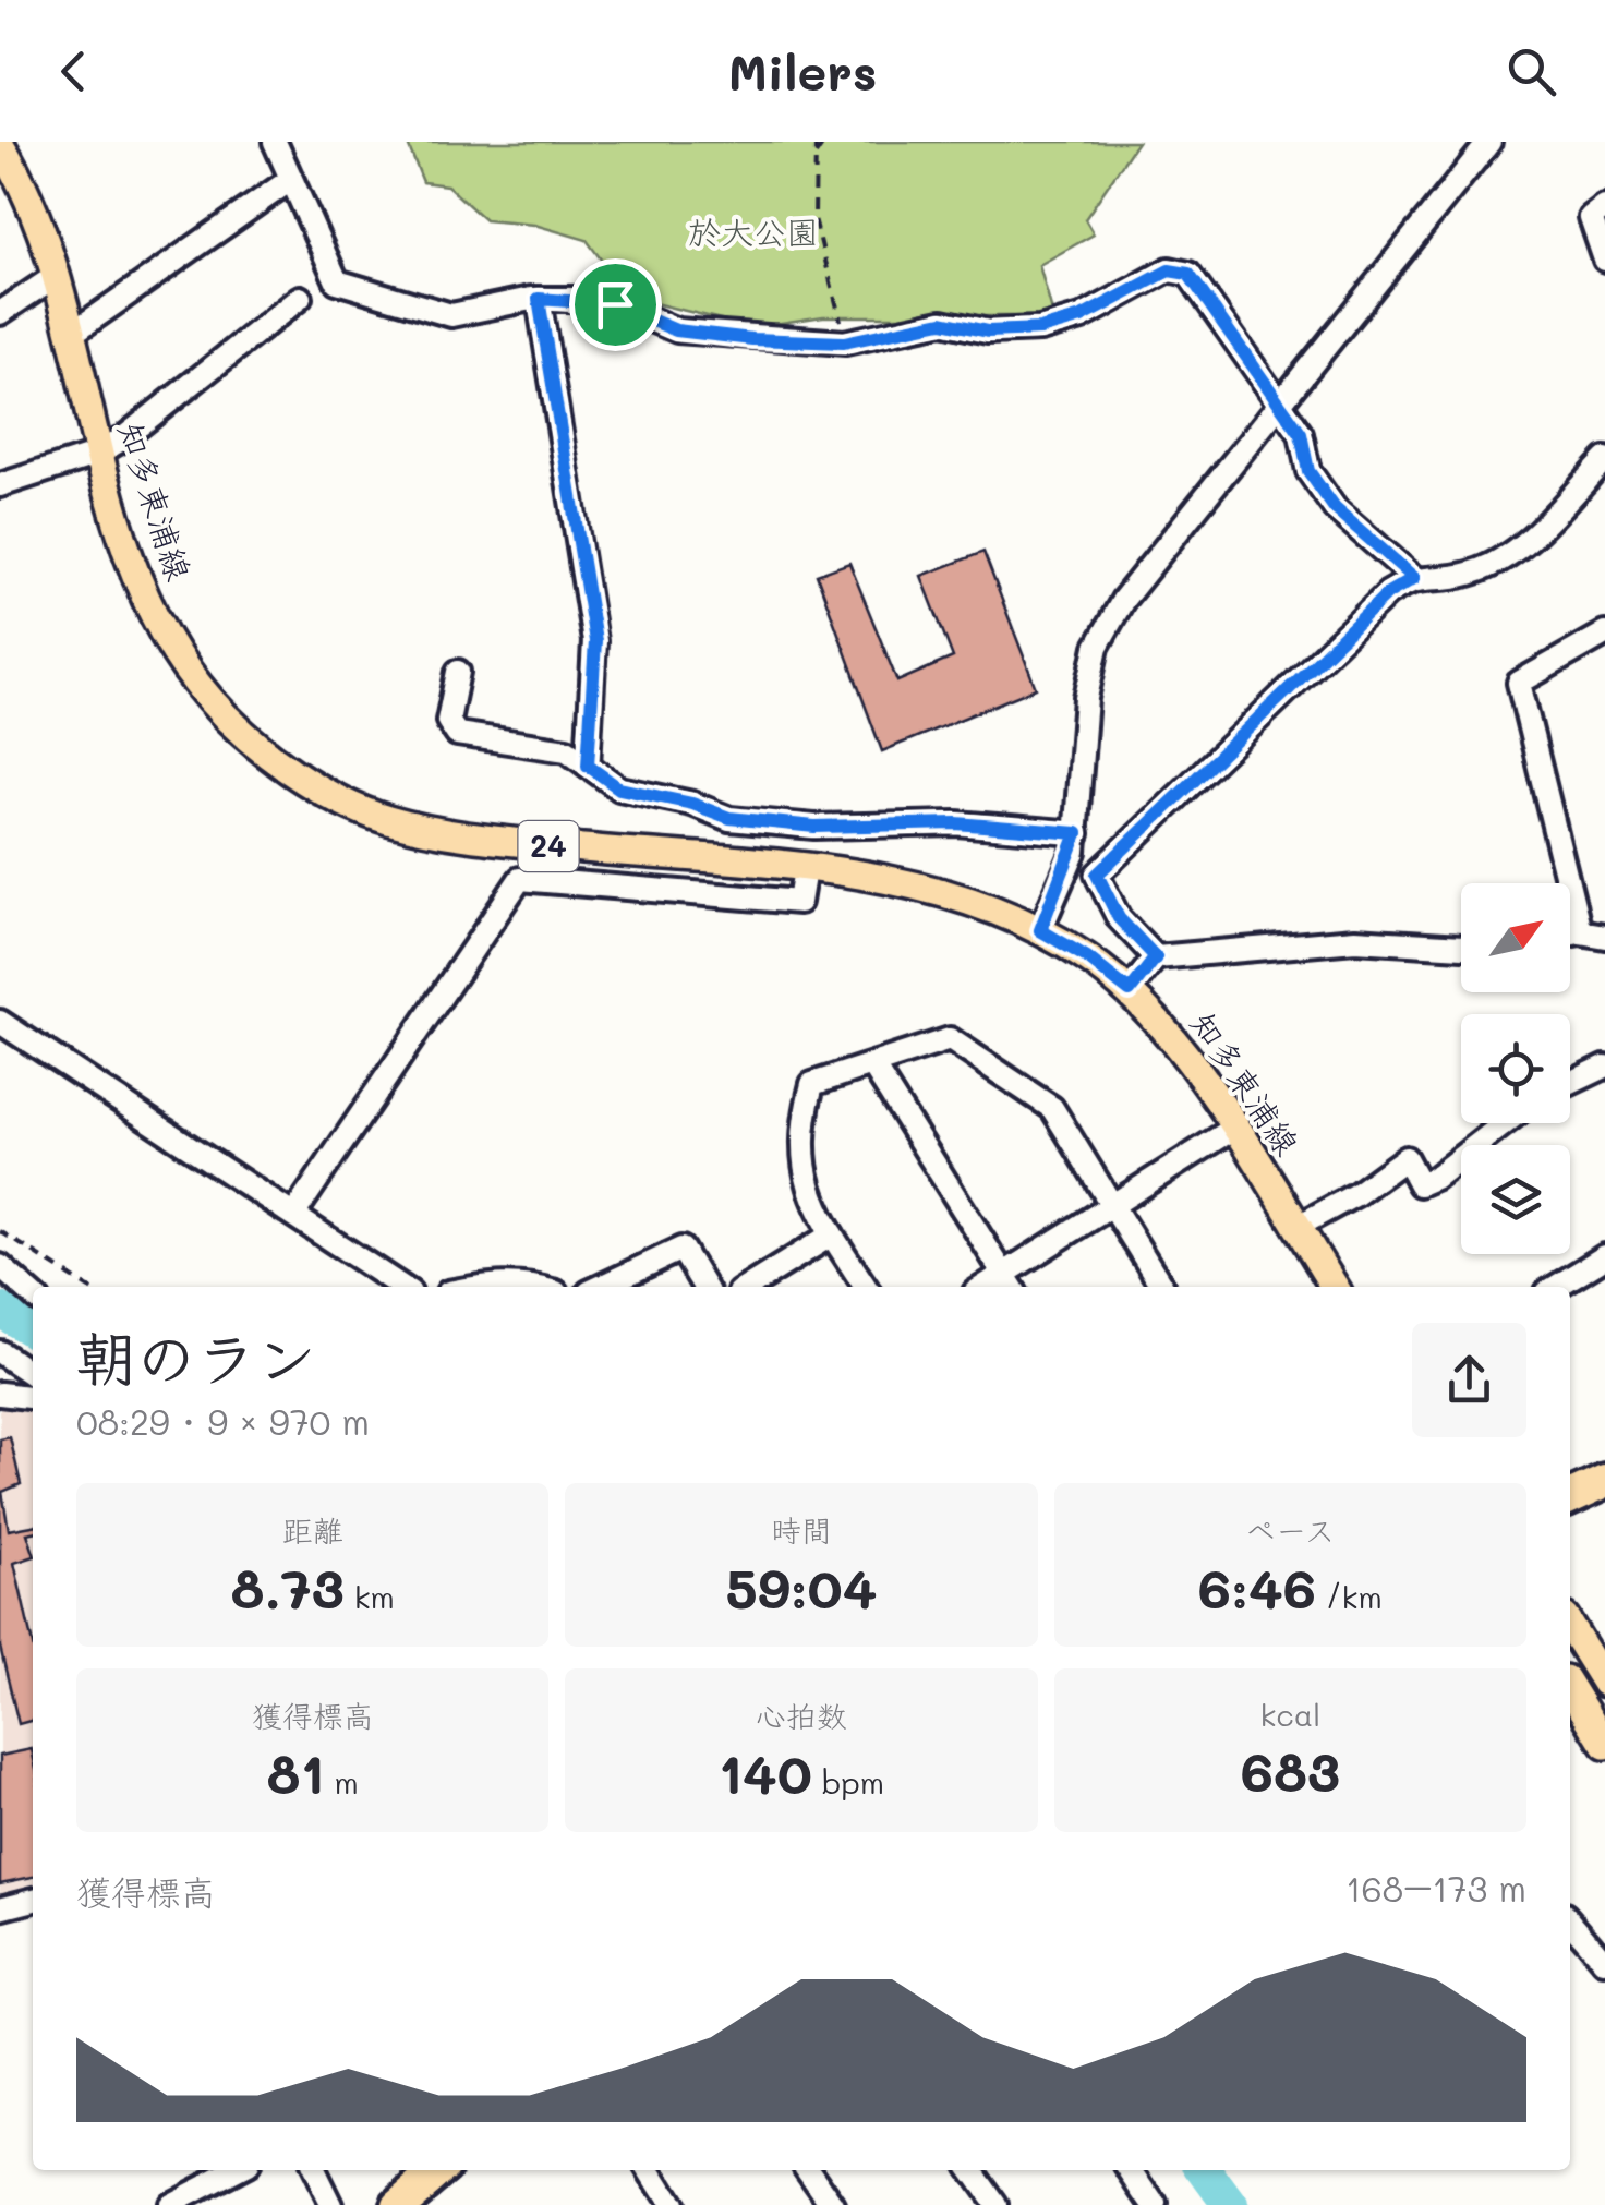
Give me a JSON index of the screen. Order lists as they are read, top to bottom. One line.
{"streets":{"main road":["知多東浦線","24"]},"parks":["於大公園"],"north":"top right","page":{"header":"Milers","heading":["朝のラン","08:29 · 9 × 970 m"],"stats":[["距離","8.73 km"],["時間","59:04"],["ペース","6:46 /km"],["獲得標高","81 m"],["心拍数","140 bpm"],["kcal","683"]],"chart":["獲得標高","168–173 m"]}}
